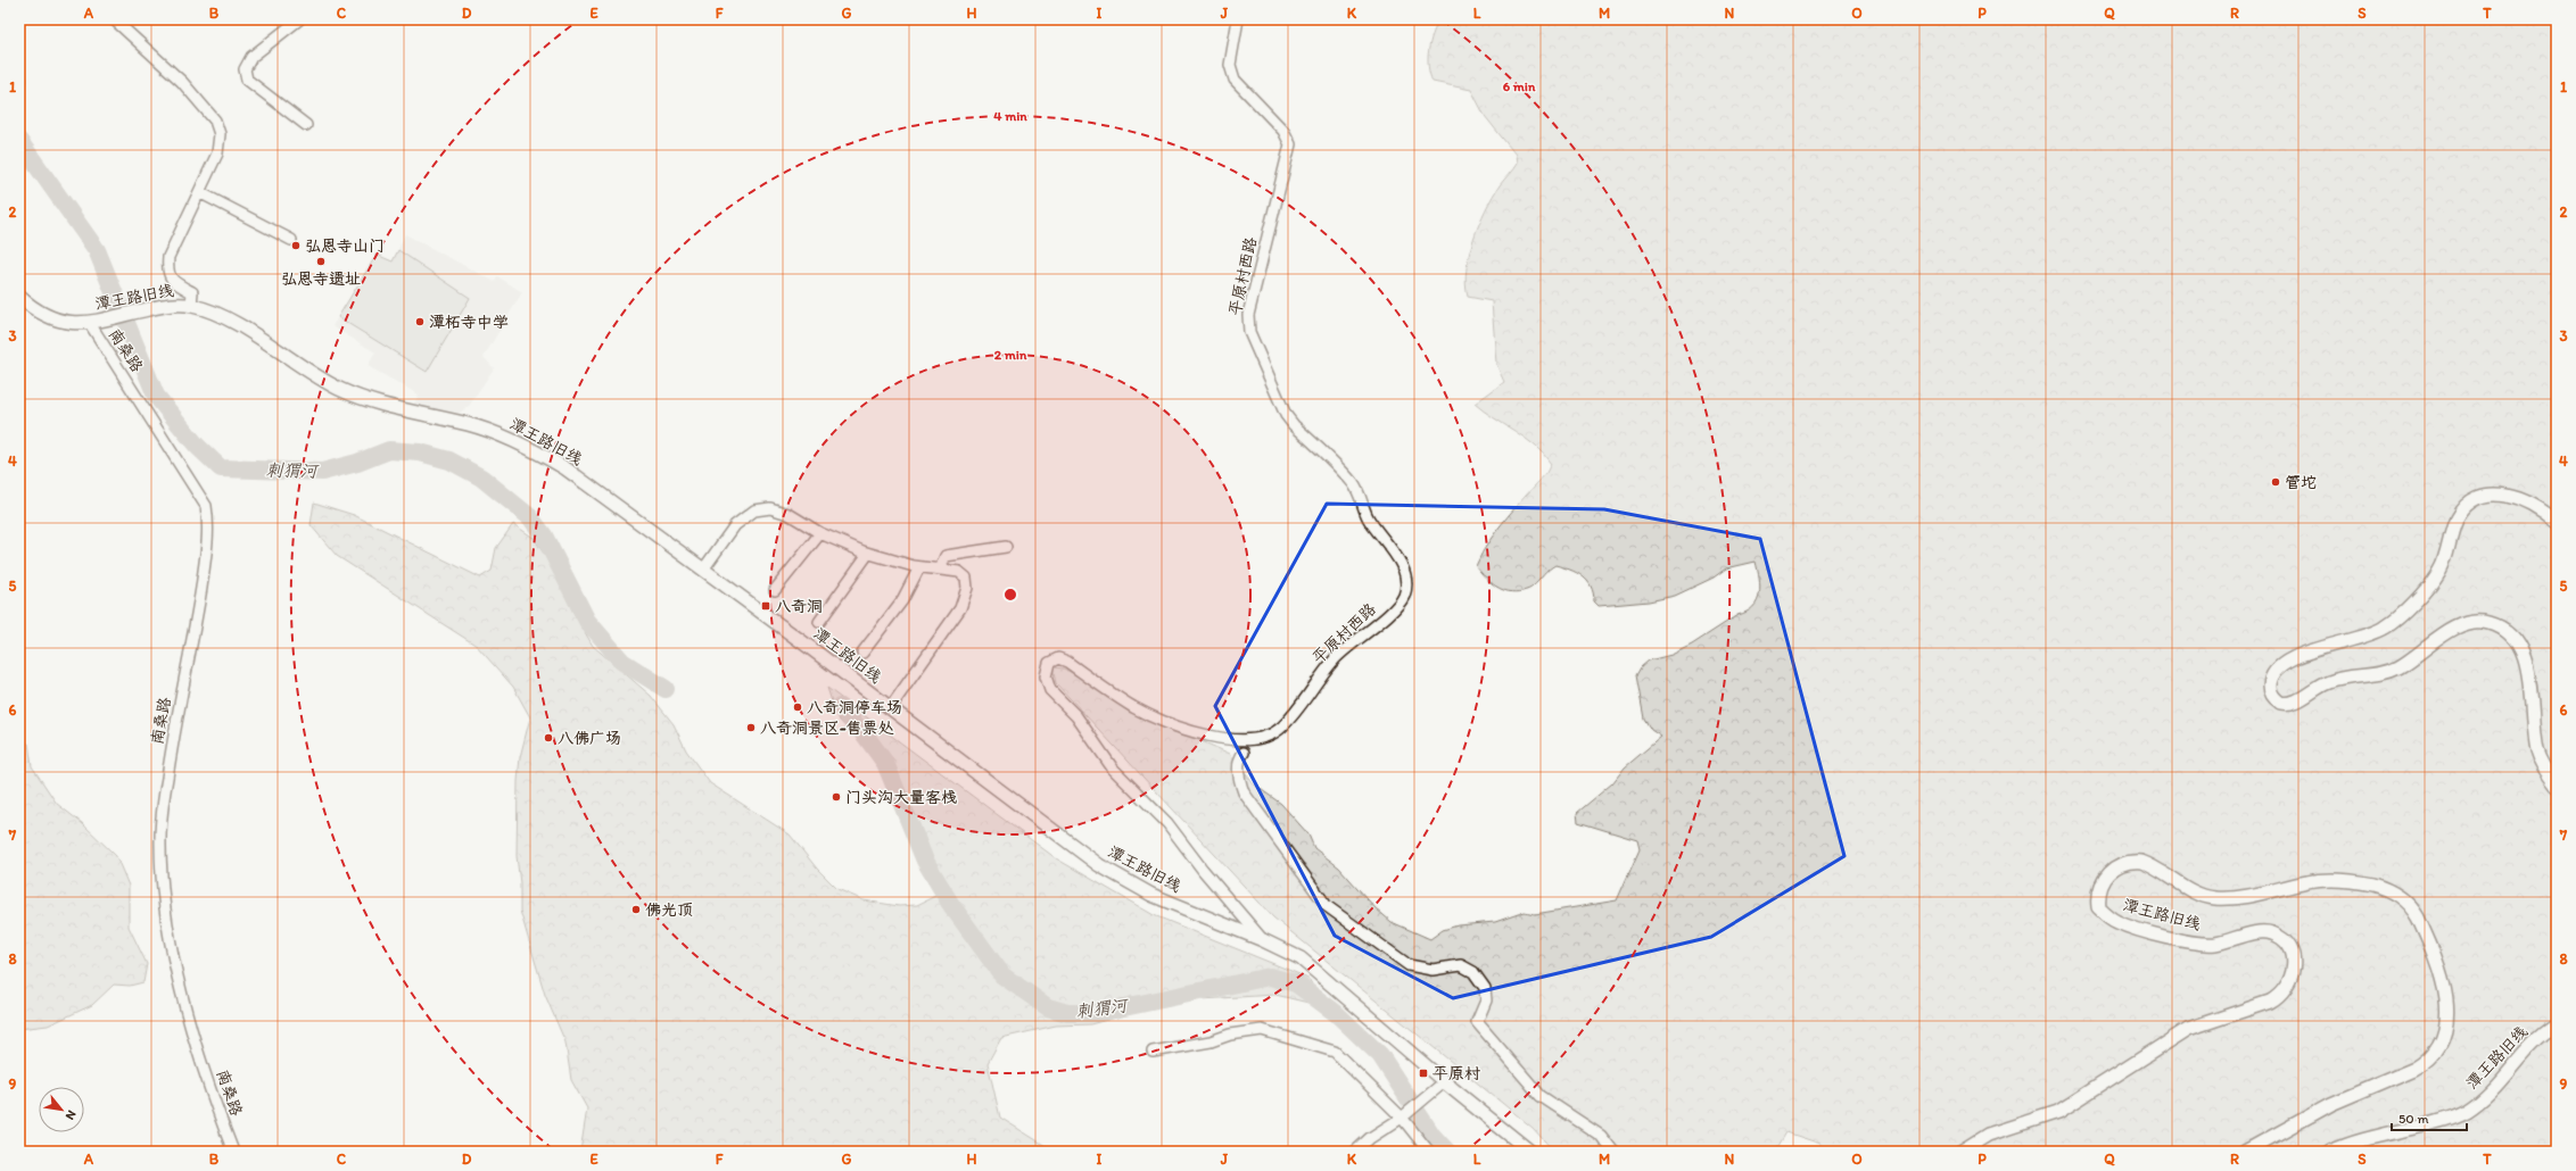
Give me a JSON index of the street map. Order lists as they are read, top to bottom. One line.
{"streets":{"main road":["潭王路旧线"],"street":["平原村西路","南桑路"]},"crossings":[["平原村西路","潭王路旧线"],["潭王路旧线","南桑路"]],"water":["刺猬河"],"places":{"other":["弘恩寺山门","弘恩寺遗址","潭柘寺中学","管坨","八奇洞停车场","八奇洞景区-售票处","八佛广场","门头沟大量客栈","佛光顶"],"transit":["八奇洞","平原村"]},"scale_bar":"50 m","north":"bottom right","grid":{"columns":["A","B","C","D","E","F","G","H","I","J","K","L","M","N","O","P","Q","R","S","T"],"rows":["1","2","3","4","5","6","7","8","9"]},"rings":["6 min","4 min","2 min"]}
